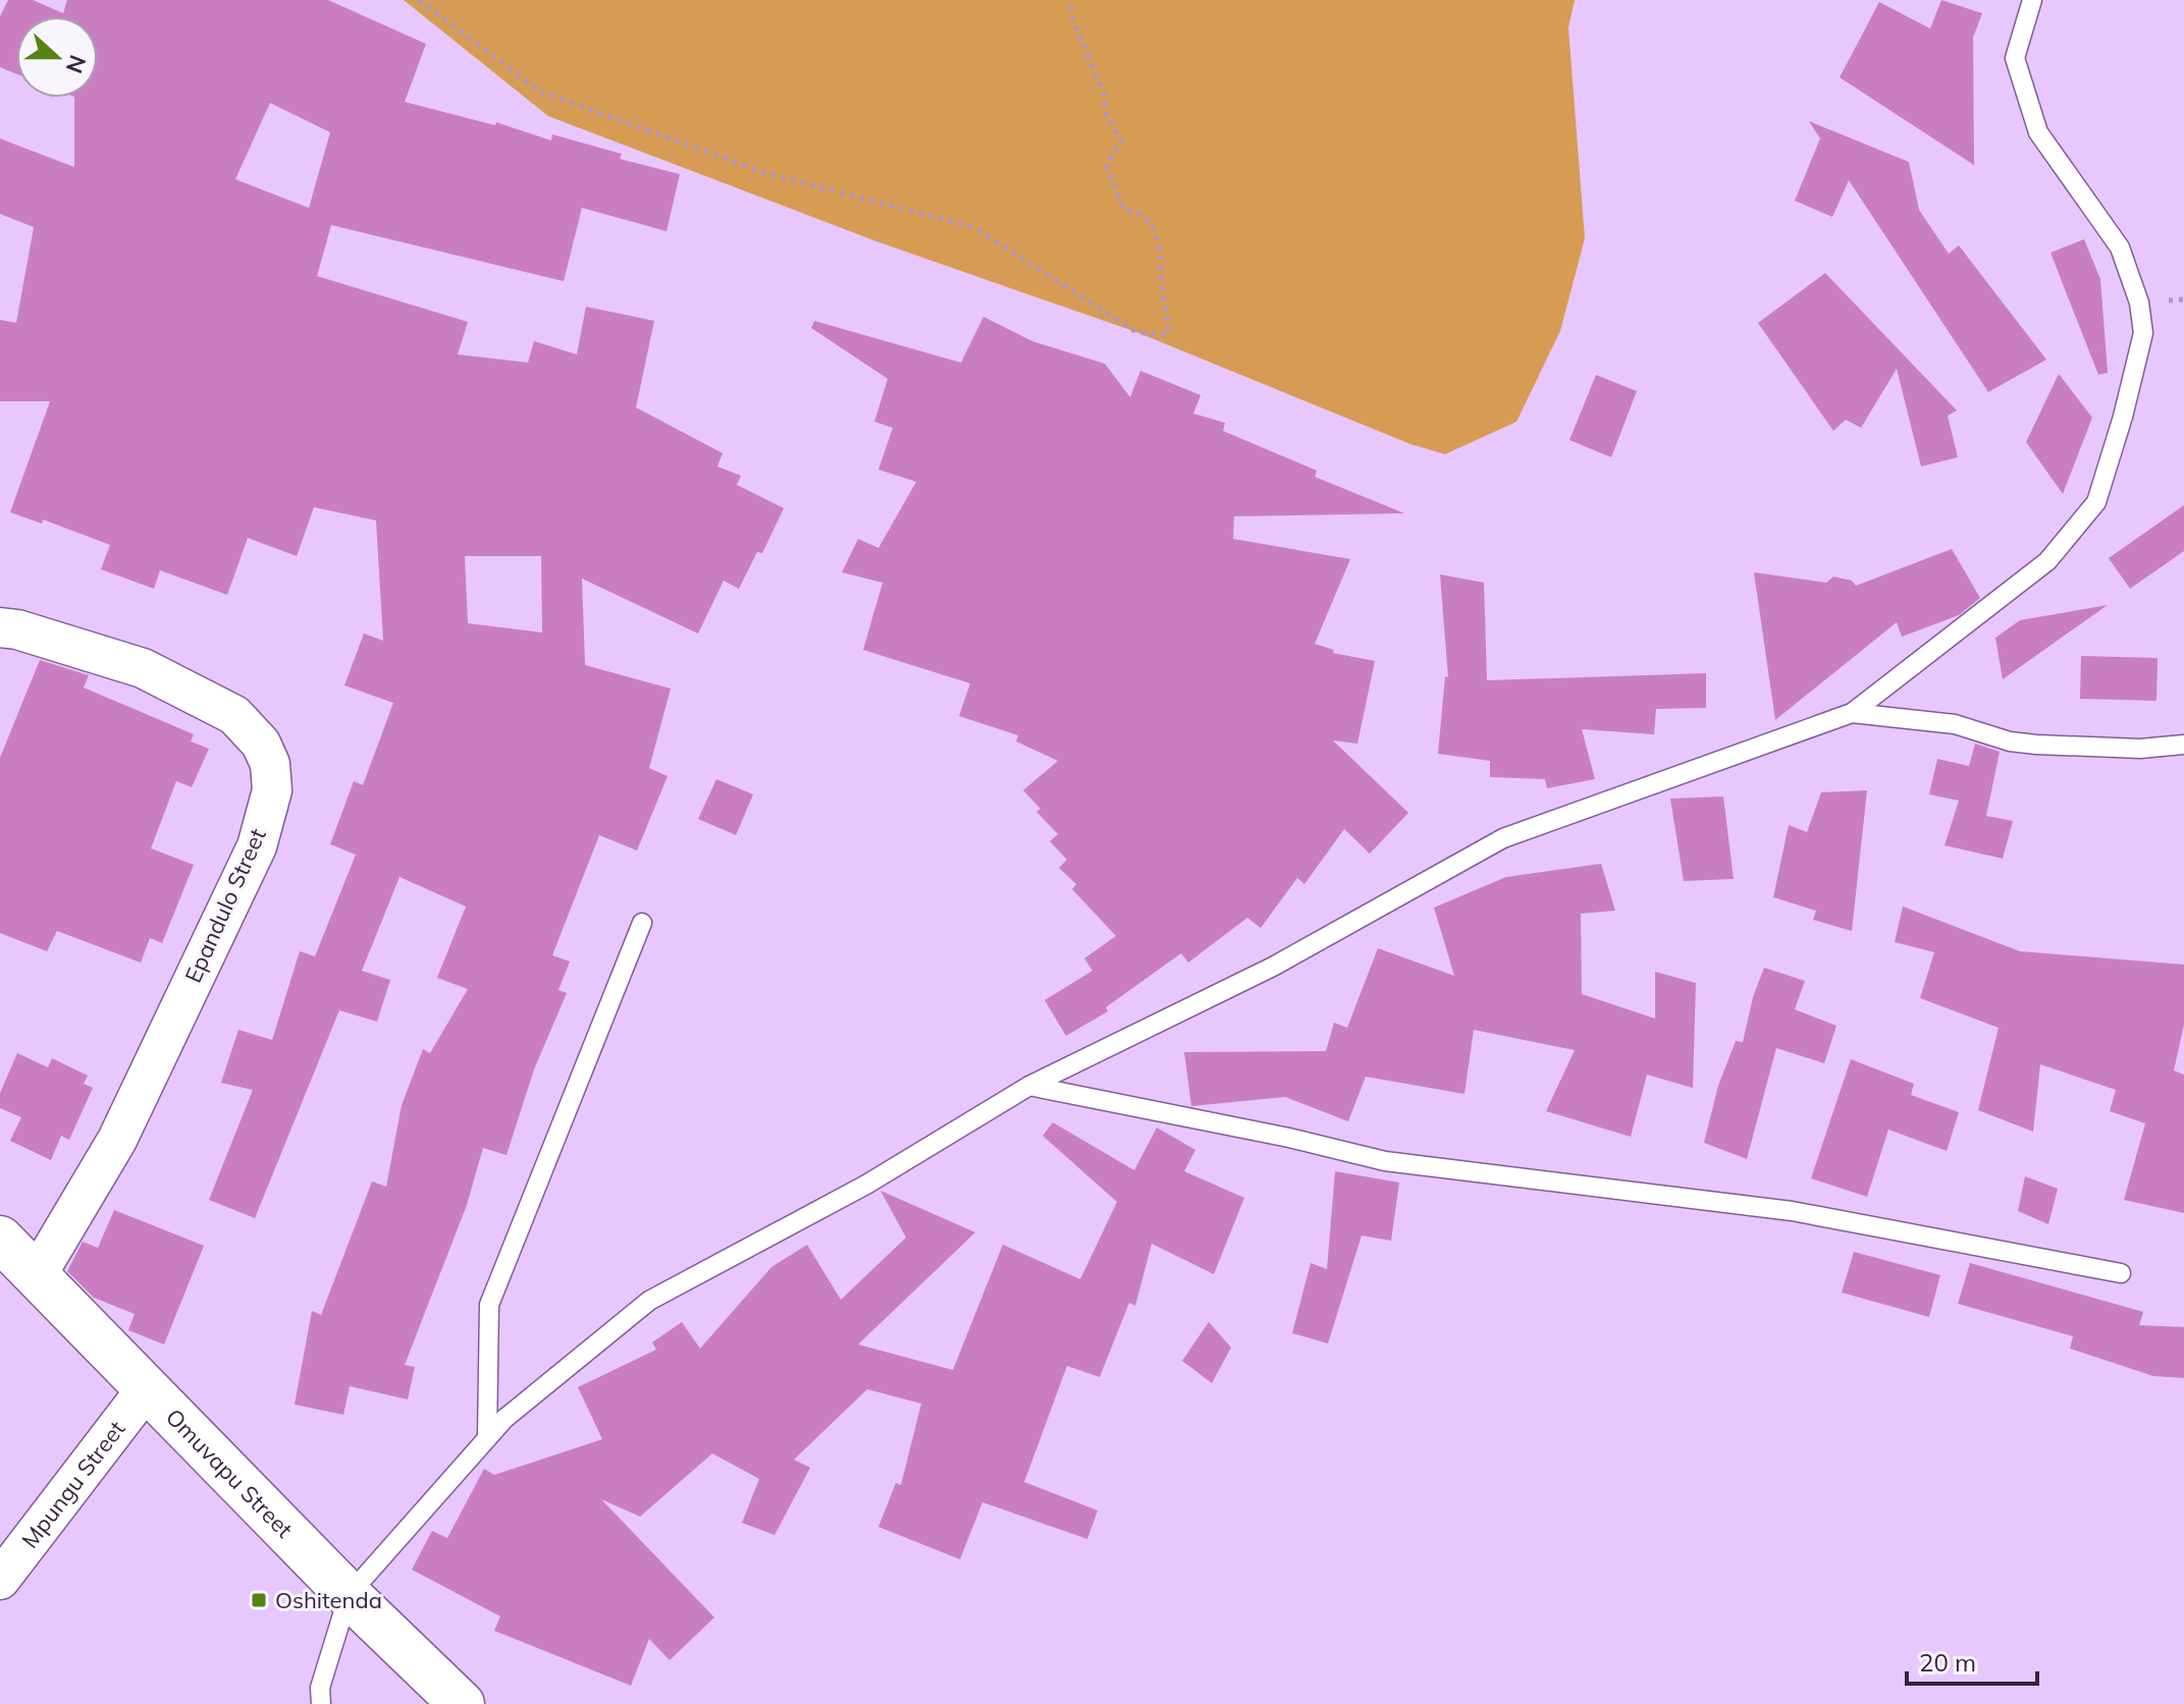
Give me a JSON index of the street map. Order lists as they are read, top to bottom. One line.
{"streets":{"street":["Epandulo Street","Omuvapu Street","Mpungu Street"]},"crossings":[["Epandulo Street","Omuvapu Street"],["Omuvapu Street","Mpungu Street"]],"places":{"transit":["Oshitenda"]},"scale_bar":"20 m","north":"right"}
